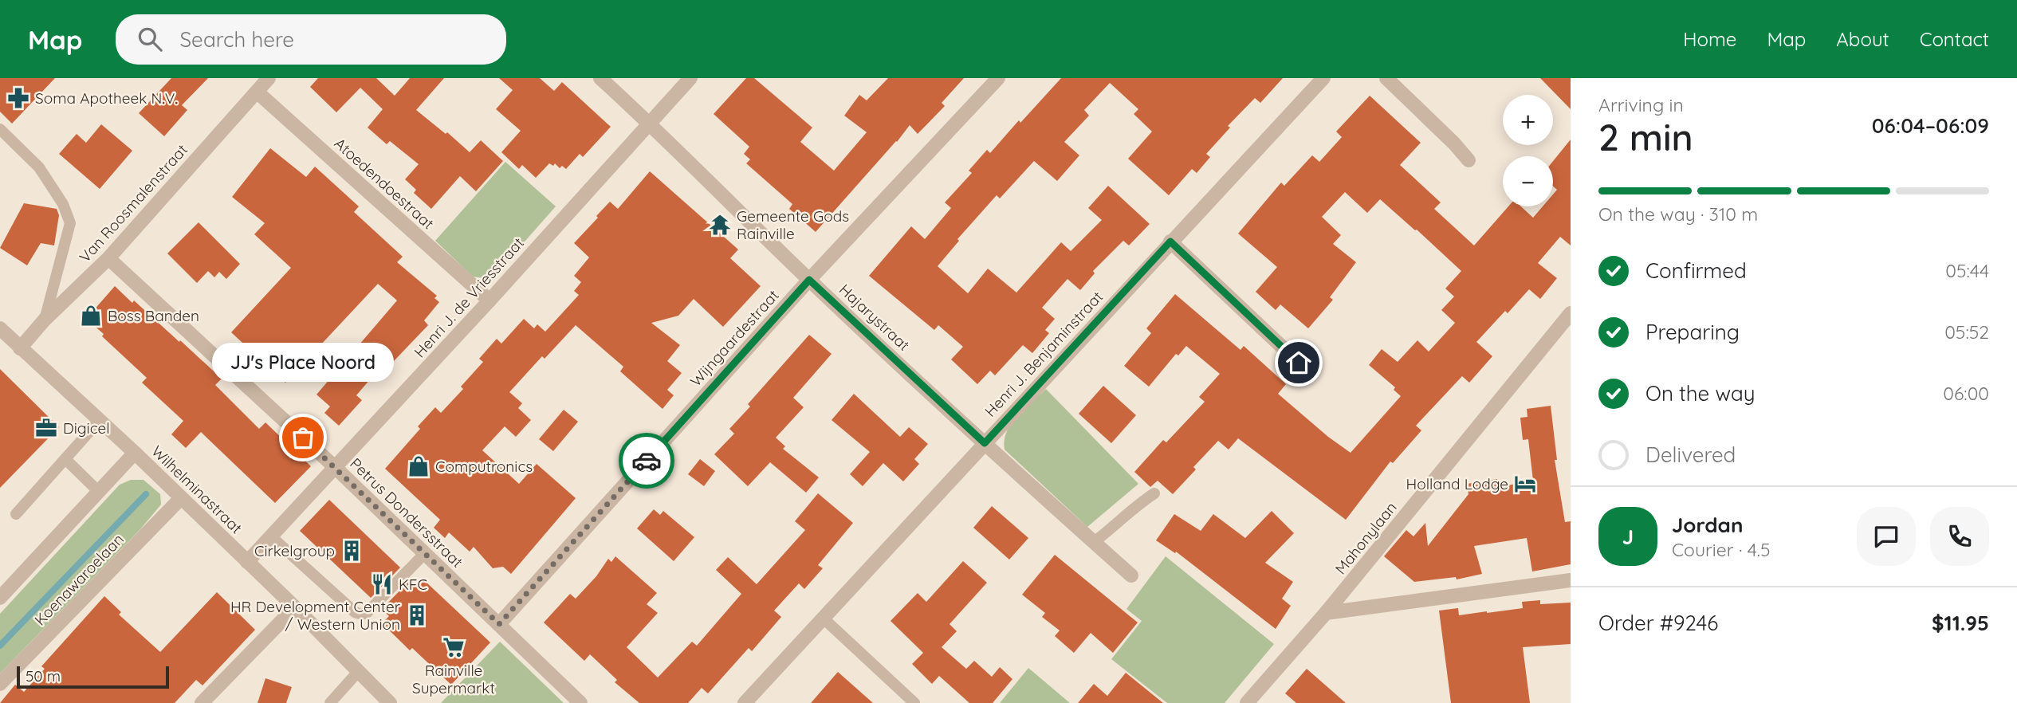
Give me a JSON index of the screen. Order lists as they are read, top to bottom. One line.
{"streets":{"street":["Atoedendoestraat","Van Roosmalenstraat","Henri J. de Vriesstraat","Hajarystraat","Wijngaardestraat","Henri J. Benjaminstraat","Wilhelminastraat","Petrus Dondersstraat","Mahonylaan","Koenawaroelaan"]},"crossings":[["Atoedendoestraat","Van Roosmalenstraat"],["Atoedendoestraat","Henri J. de Vriesstraat"],["Van Roosmalenstraat","Wilhelminastraat"],["Van Roosmalenstraat","Petrus Dondersstraat"],["Henri J. de Vriesstraat","Hajarystraat"],["Henri J. de Vriesstraat","Wilhelminastraat"],["Henri J. de Vriesstraat","Petrus Dondersstraat"],["Hajarystraat","Wijngaardestraat"],["Hajarystraat","Henri J. Benjaminstraat"],["Wijngaardestraat","Petrus Dondersstraat"],["Wilhelminastraat","Koenawaroelaan"]],"places":{"pharmacy":["Soma Apotheek N.V."],"temple":["Gemeente Gods Rainville"],"shop":["Boss Banden","Computronics"],"office":["Digicel"],"other":["JJ's Place Noord"],"hotel":["Holland Lodge"],"building":["Cirkelgroup","HR Development Center / Western Union"],"restaurant":["KFC"],"supermarket":["Rainville Supermarkt"]},"scale_bar":"50 m","page":{"header":"Map","search":"Search here","nav":["Home","Map","About","Contact"],"heading":["2 min","Arriving in","06:04–06:09"],"panel":["Jordan","Courier · 4.5","Order #9246","$11.95"],"map_buttons":["+","−"],"bar":"On the way · 310 m","list":[["Confirmed","05:44"],["Preparing","05:52"],["On the way","06:00"],"Delivered"],"bubble":"JJ's Place Noord","round":"J","scale":"50 m"}}
